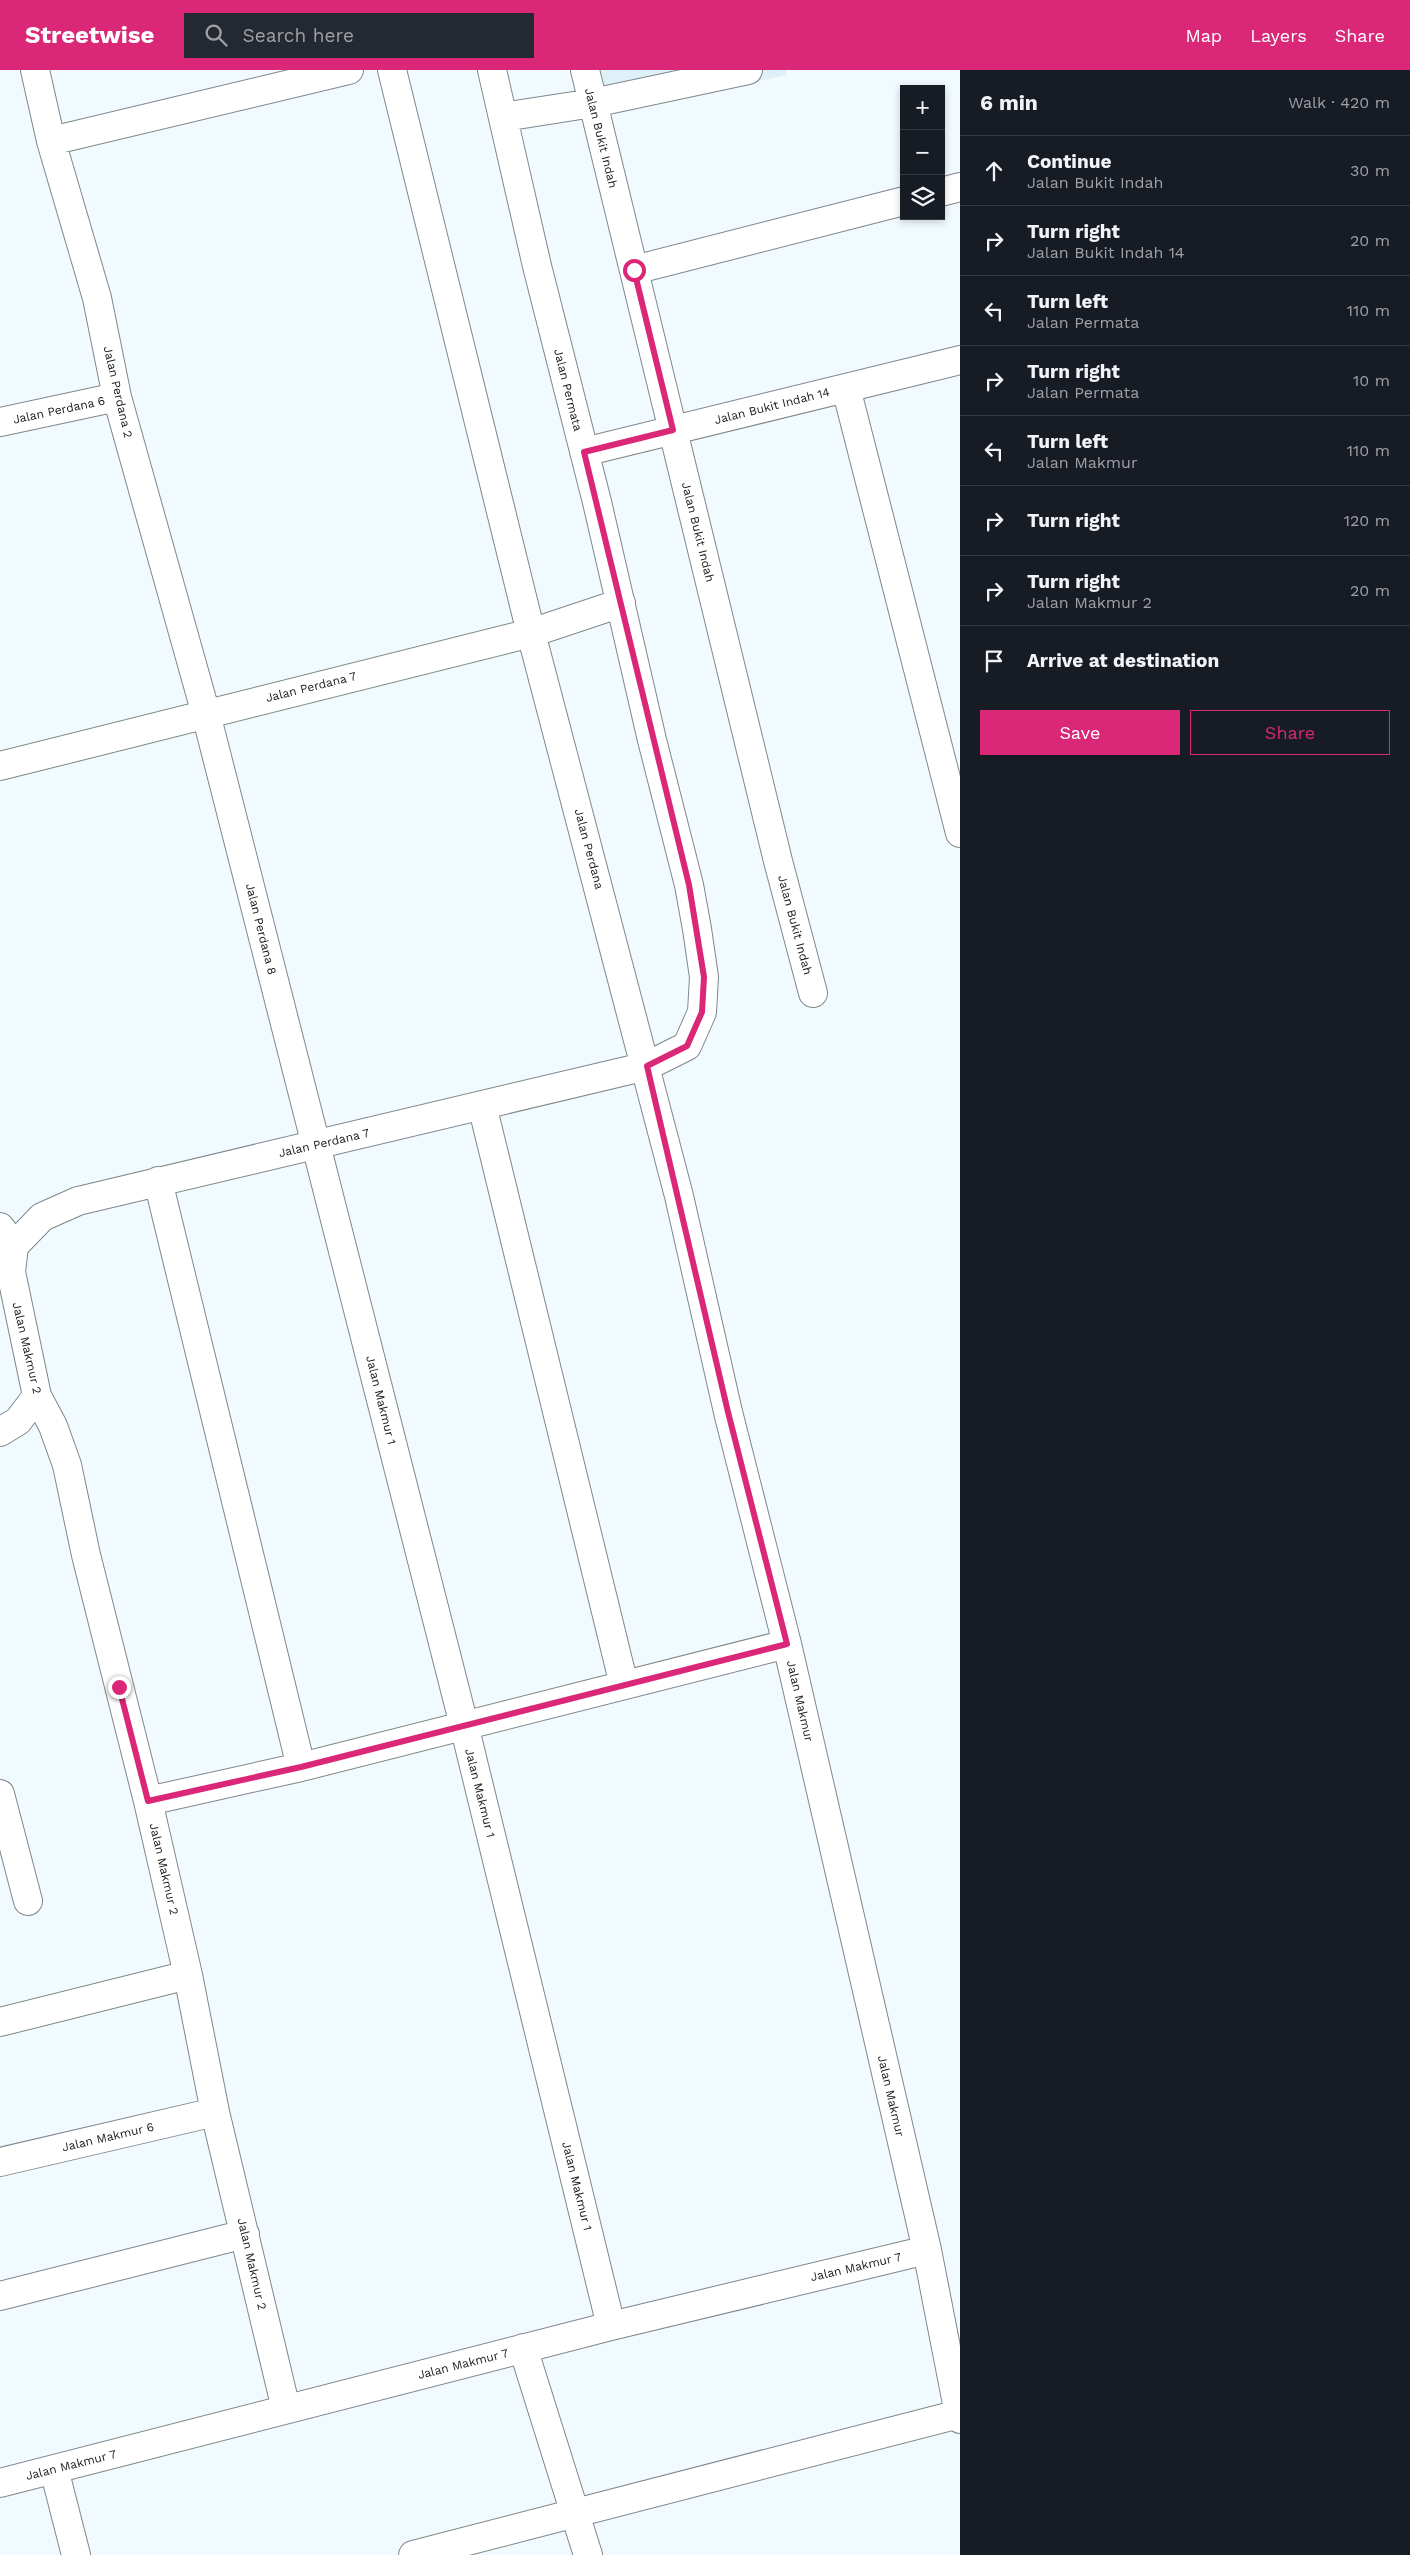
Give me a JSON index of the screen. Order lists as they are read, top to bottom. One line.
{"streets":{"street":["Jalan Bukit Indah","Jalan Permata","Jalan Perdana 2","Jalan Bukit Indah 14","Jalan Perdana 6","Jalan Perdana 7","Jalan Perdana","Jalan Perdana 8","Jalan Makmur 2","Jalan Makmur 1","Jalan Makmur","Jalan Makmur 6","Jalan Makmur 7"]},"crossings":[["Jalan Bukit Indah","Jalan Bukit Indah 14"],["Jalan Permata","Jalan Bukit Indah 14"],["Jalan Permata","Jalan Perdana 7"],["Jalan Permata","Jalan Perdana"],["Jalan Permata","Jalan Makmur"],["Jalan Perdana 2","Jalan Perdana 6"],["Jalan Perdana 2","Jalan Perdana 7"],["Jalan Perdana 2","Jalan Perdana 8"],["Jalan Perdana 7","Jalan Perdana"],["Jalan Perdana 7","Jalan Perdana 8"],["Jalan Perdana 7","Jalan Makmur 2"],["Jalan Perdana 7","Jalan Makmur 1"],["Jalan Perdana 7","Jalan Makmur"],["Jalan Perdana","Jalan Makmur"],["Jalan Perdana 8","Jalan Makmur 1"],["Jalan Makmur 2","Jalan Makmur 6"],["Jalan Makmur 2","Jalan Makmur 7"],["Jalan Makmur 1","Jalan Makmur 7"],["Jalan Makmur","Jalan Makmur 7"]],"page":{"header":"Streetwise","search":"Search here","nav":["Map","Layers","Share"],"heading":["6 min","Walk · 420 m"],"map_buttons":["+","−"],"list":[["Continue","Jalan Bukit Indah","30 m"],["Turn right","Jalan Bukit Indah 14","20 m"],["Turn left","Jalan Permata","110 m"],["Turn right","Jalan Permata","10 m"],["Turn left","Jalan Makmur","110 m"],["Turn right","120 m"],["Turn right","Jalan Makmur 2","20 m"],"Arrive at destination"],"buttons":["Save","Share"]}}
